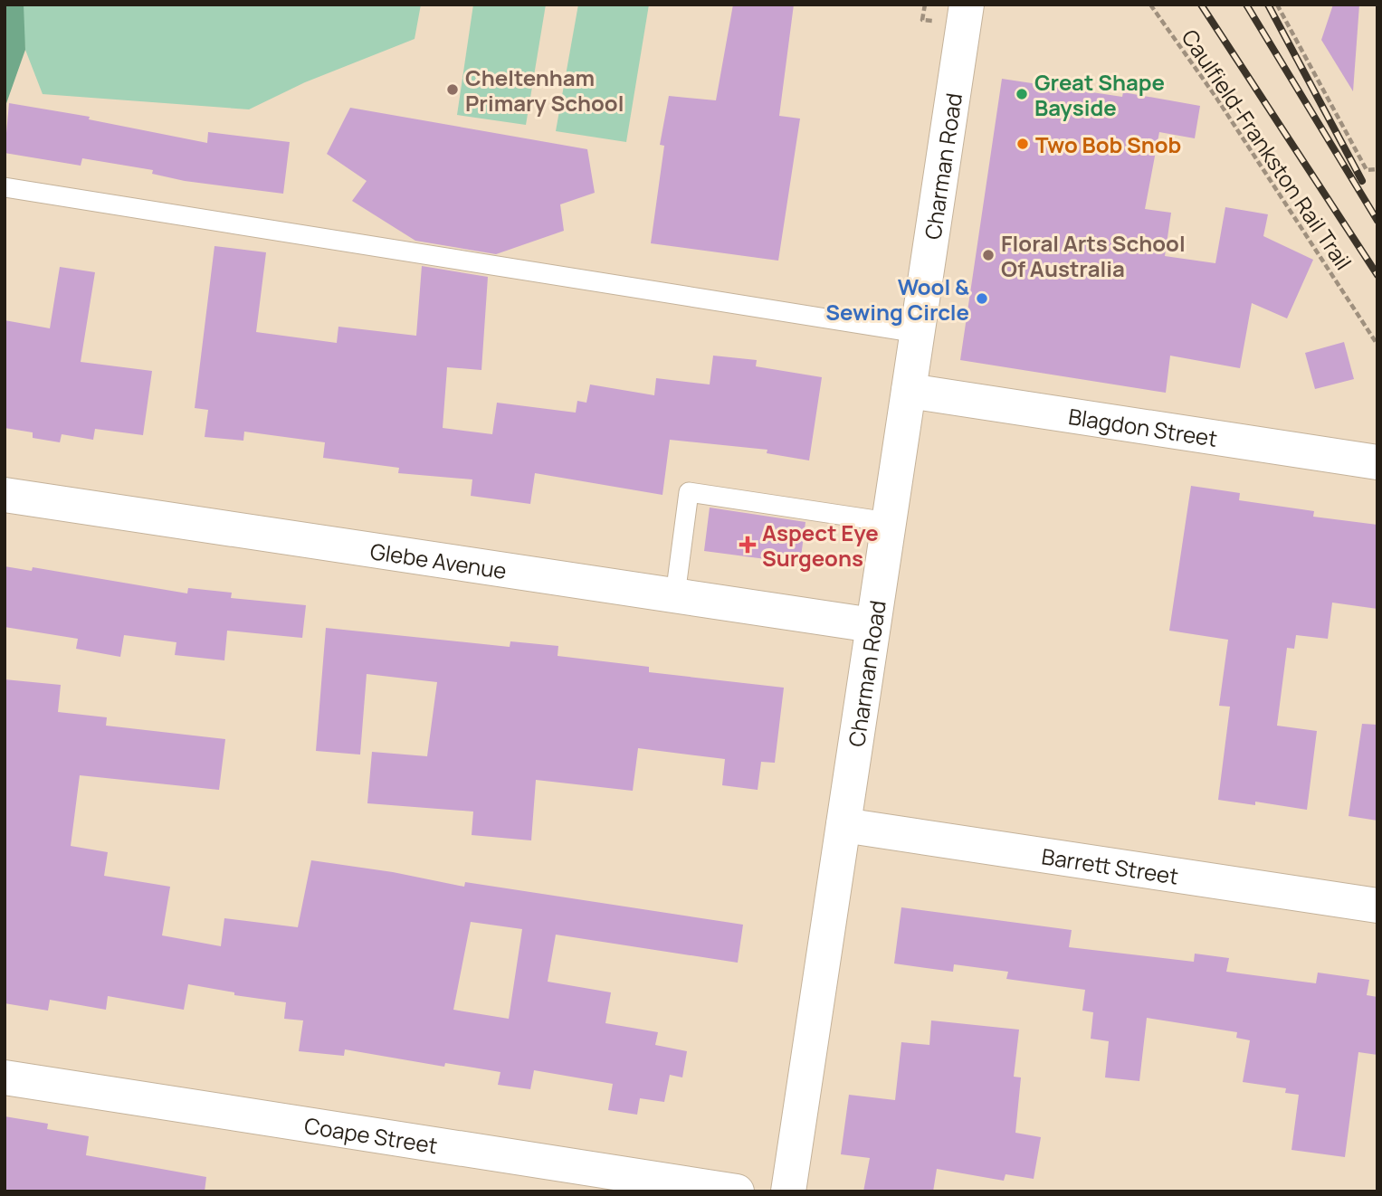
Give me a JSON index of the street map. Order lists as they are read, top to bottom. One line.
{"streets":{"street":["Charman Road","Blagdon Street","Glebe Avenue","Barrett Street","Coape Street"],"path":["Caulfield-Frankston Rail Trail"]},"crossings":[["Charman Road","Blagdon Street"],["Charman Road","Glebe Avenue"],["Charman Road","Barrett Street"]],"places":{"other":["Cheltenham Primary School","Great Shape Bayside","Two Bob Snob","Floral Arts School Of Australia","Wool & Sewing Circle"],"health":["Aspect Eye Surgeons"]}}
